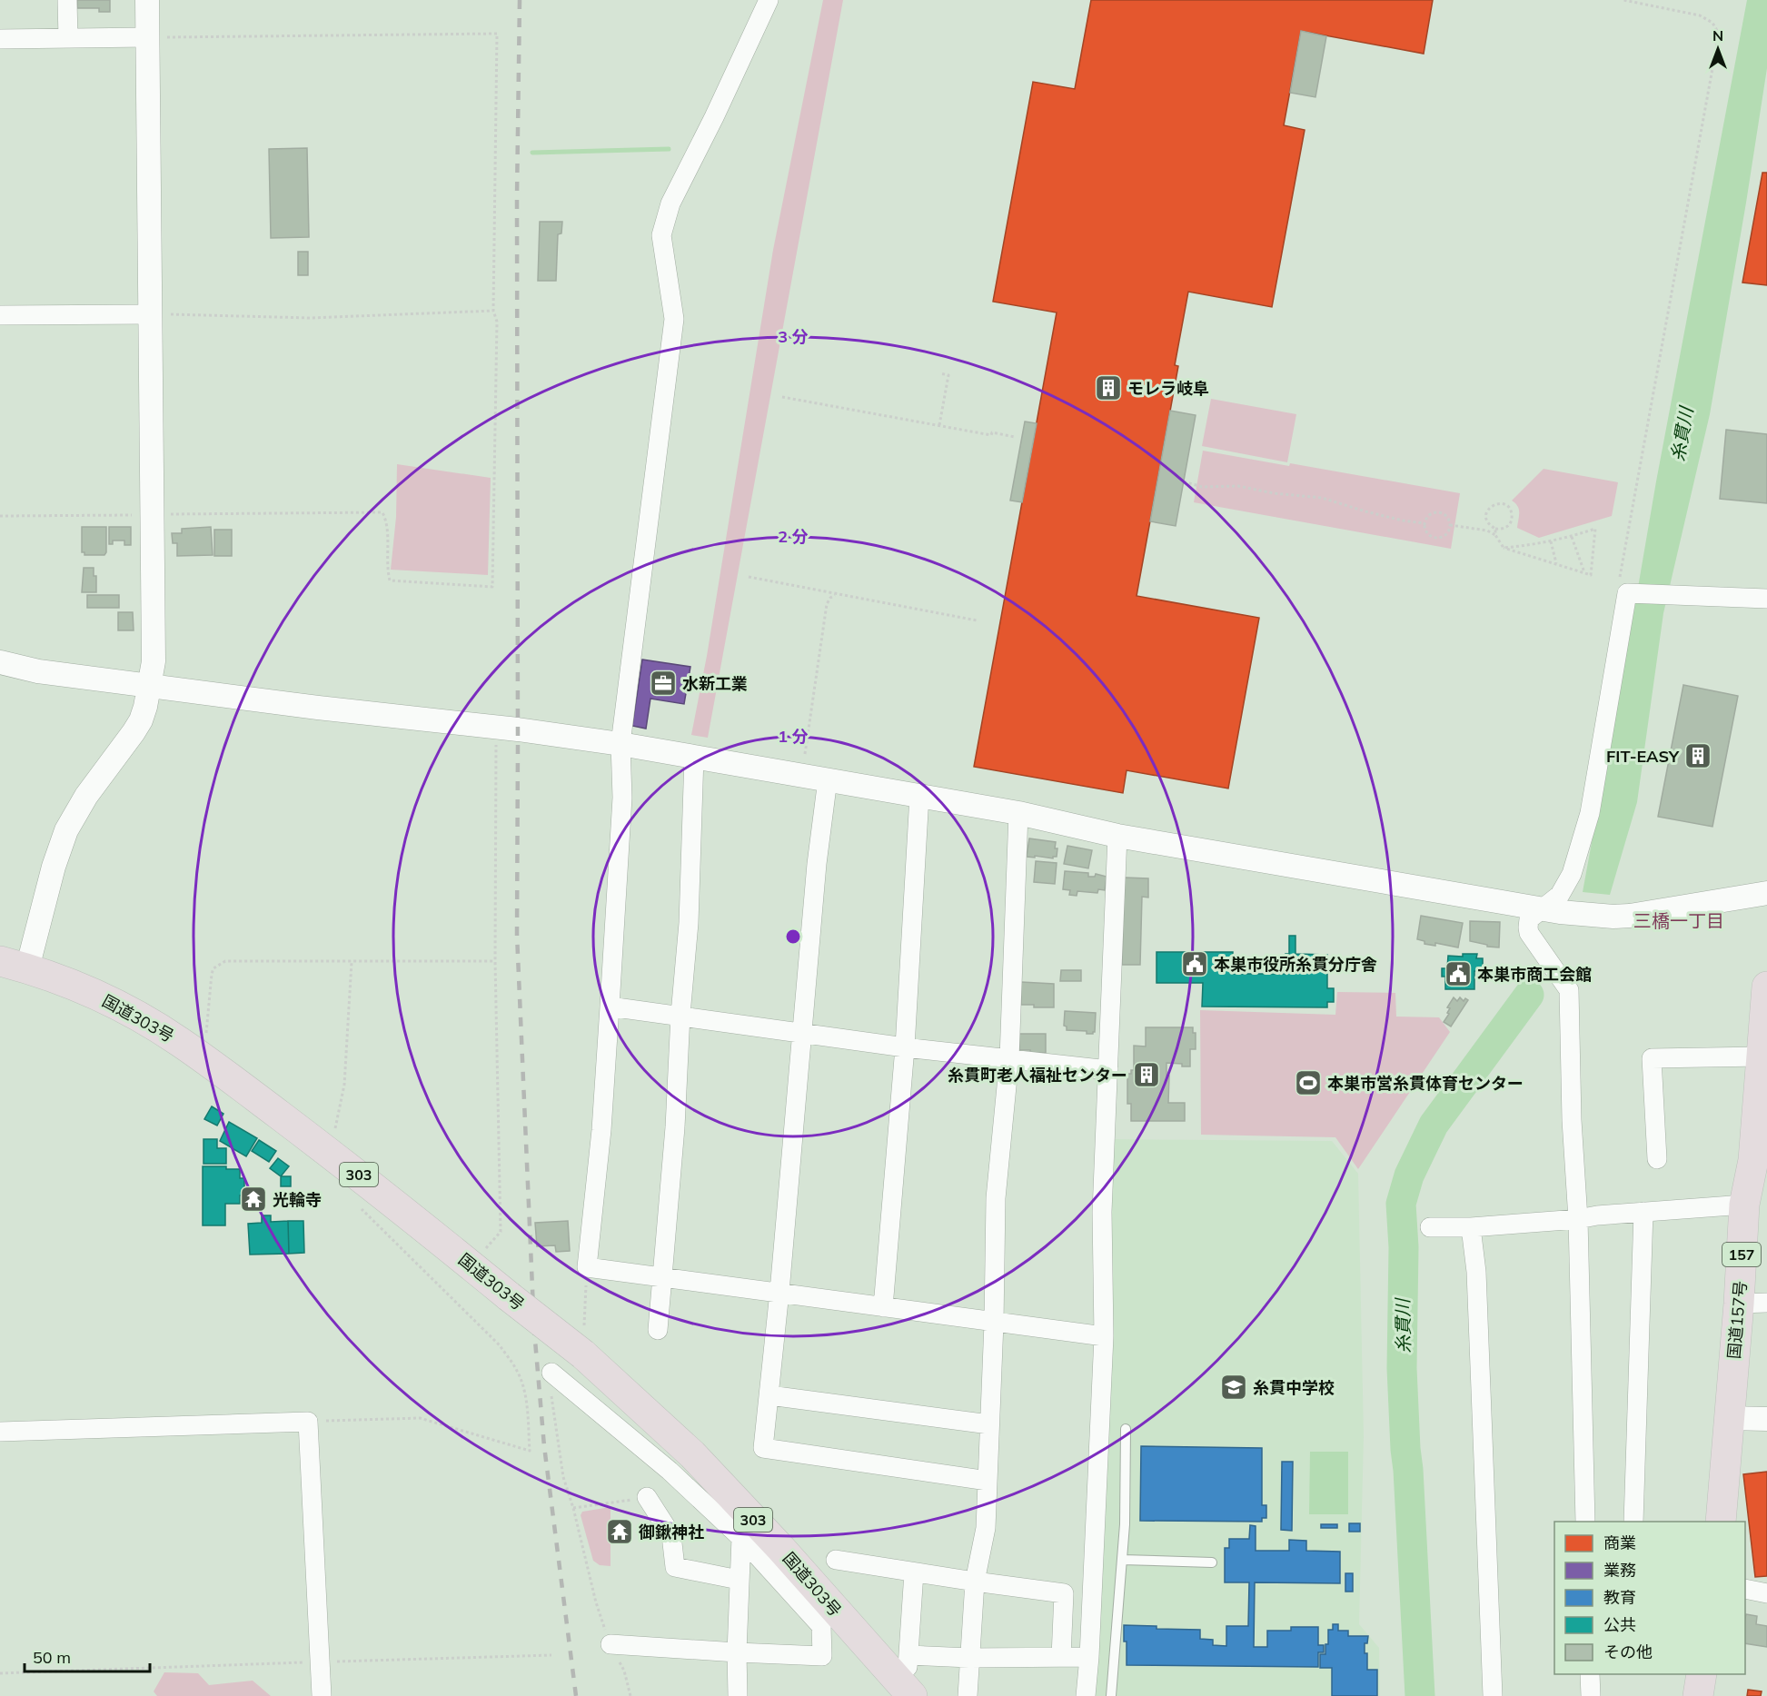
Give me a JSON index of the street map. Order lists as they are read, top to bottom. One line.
{"streets":{"highway":["国道303号","303","157","国道157号"]},"districts":["三橋一丁目"],"water":["糸貫川"],"places":{"building":["モレラ岐阜","FIT-EASY","糸貫町老人福祉センター"],"office":["水新工業"],"public building":["本巣市役所糸貫分庁舎","本巣市商工会館"],"sports":["本巣市営糸貫体育センター"],"temple":["光輪寺","御鍬神社"],"school or university":["糸貫中学校"]},"legend":["商業","業務","教育","公共","その他"],"scale_bar":"50 m","north":"top","rings":["3 分","2 分","1 分"]}
